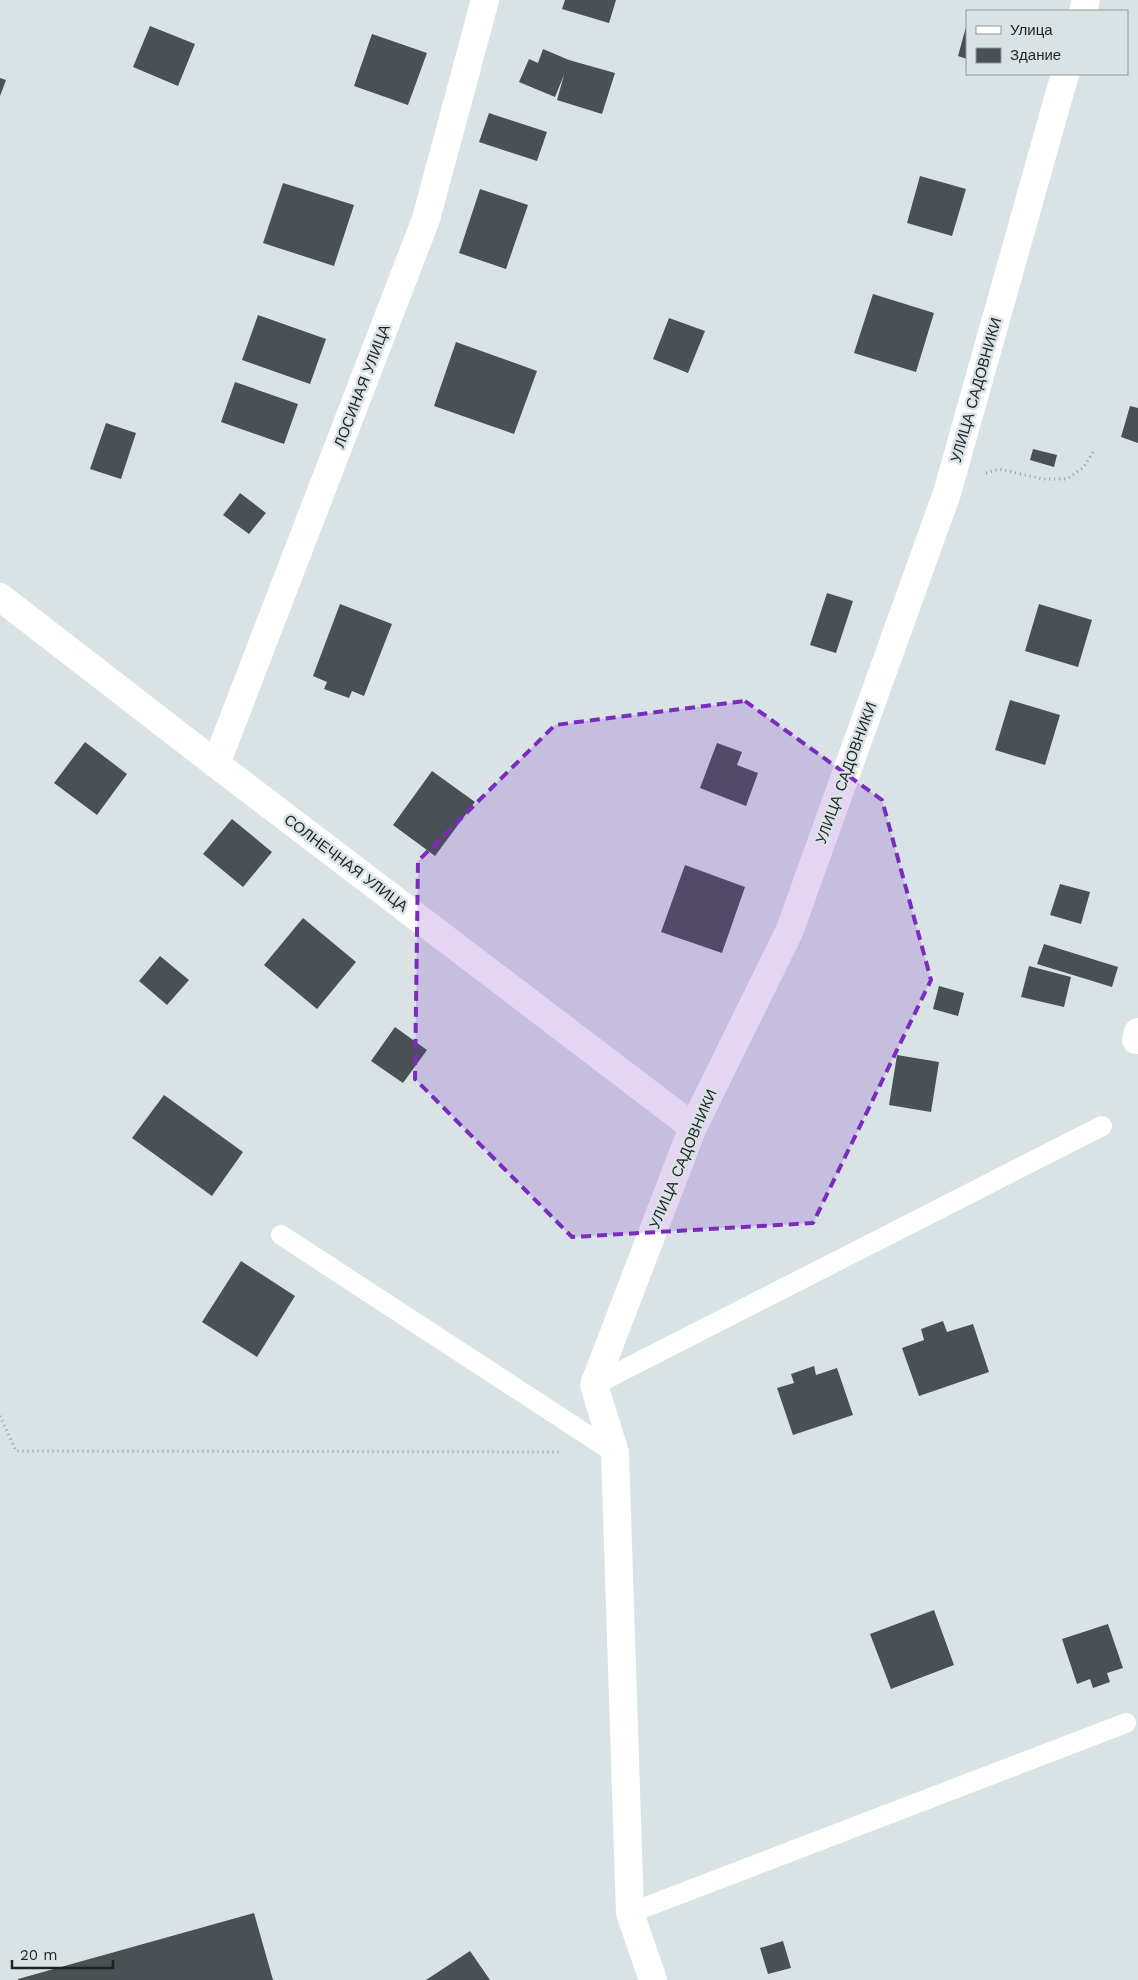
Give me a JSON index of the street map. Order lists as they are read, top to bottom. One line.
{"streets":{"street":["ЛОСИНАЯ УЛИЦА","УЛИЦА САДОВНИКИ","СОЛНЕЧНАЯ УЛИЦА"]},"crossings":[["ЛОСИНАЯ УЛИЦА","СОЛНЕЧНАЯ УЛИЦА"],["УЛИЦА САДОВНИКИ","СОЛНЕЧНАЯ УЛИЦА"]],"legend":["Улица","Здание"],"scale_bar":"20 m"}
